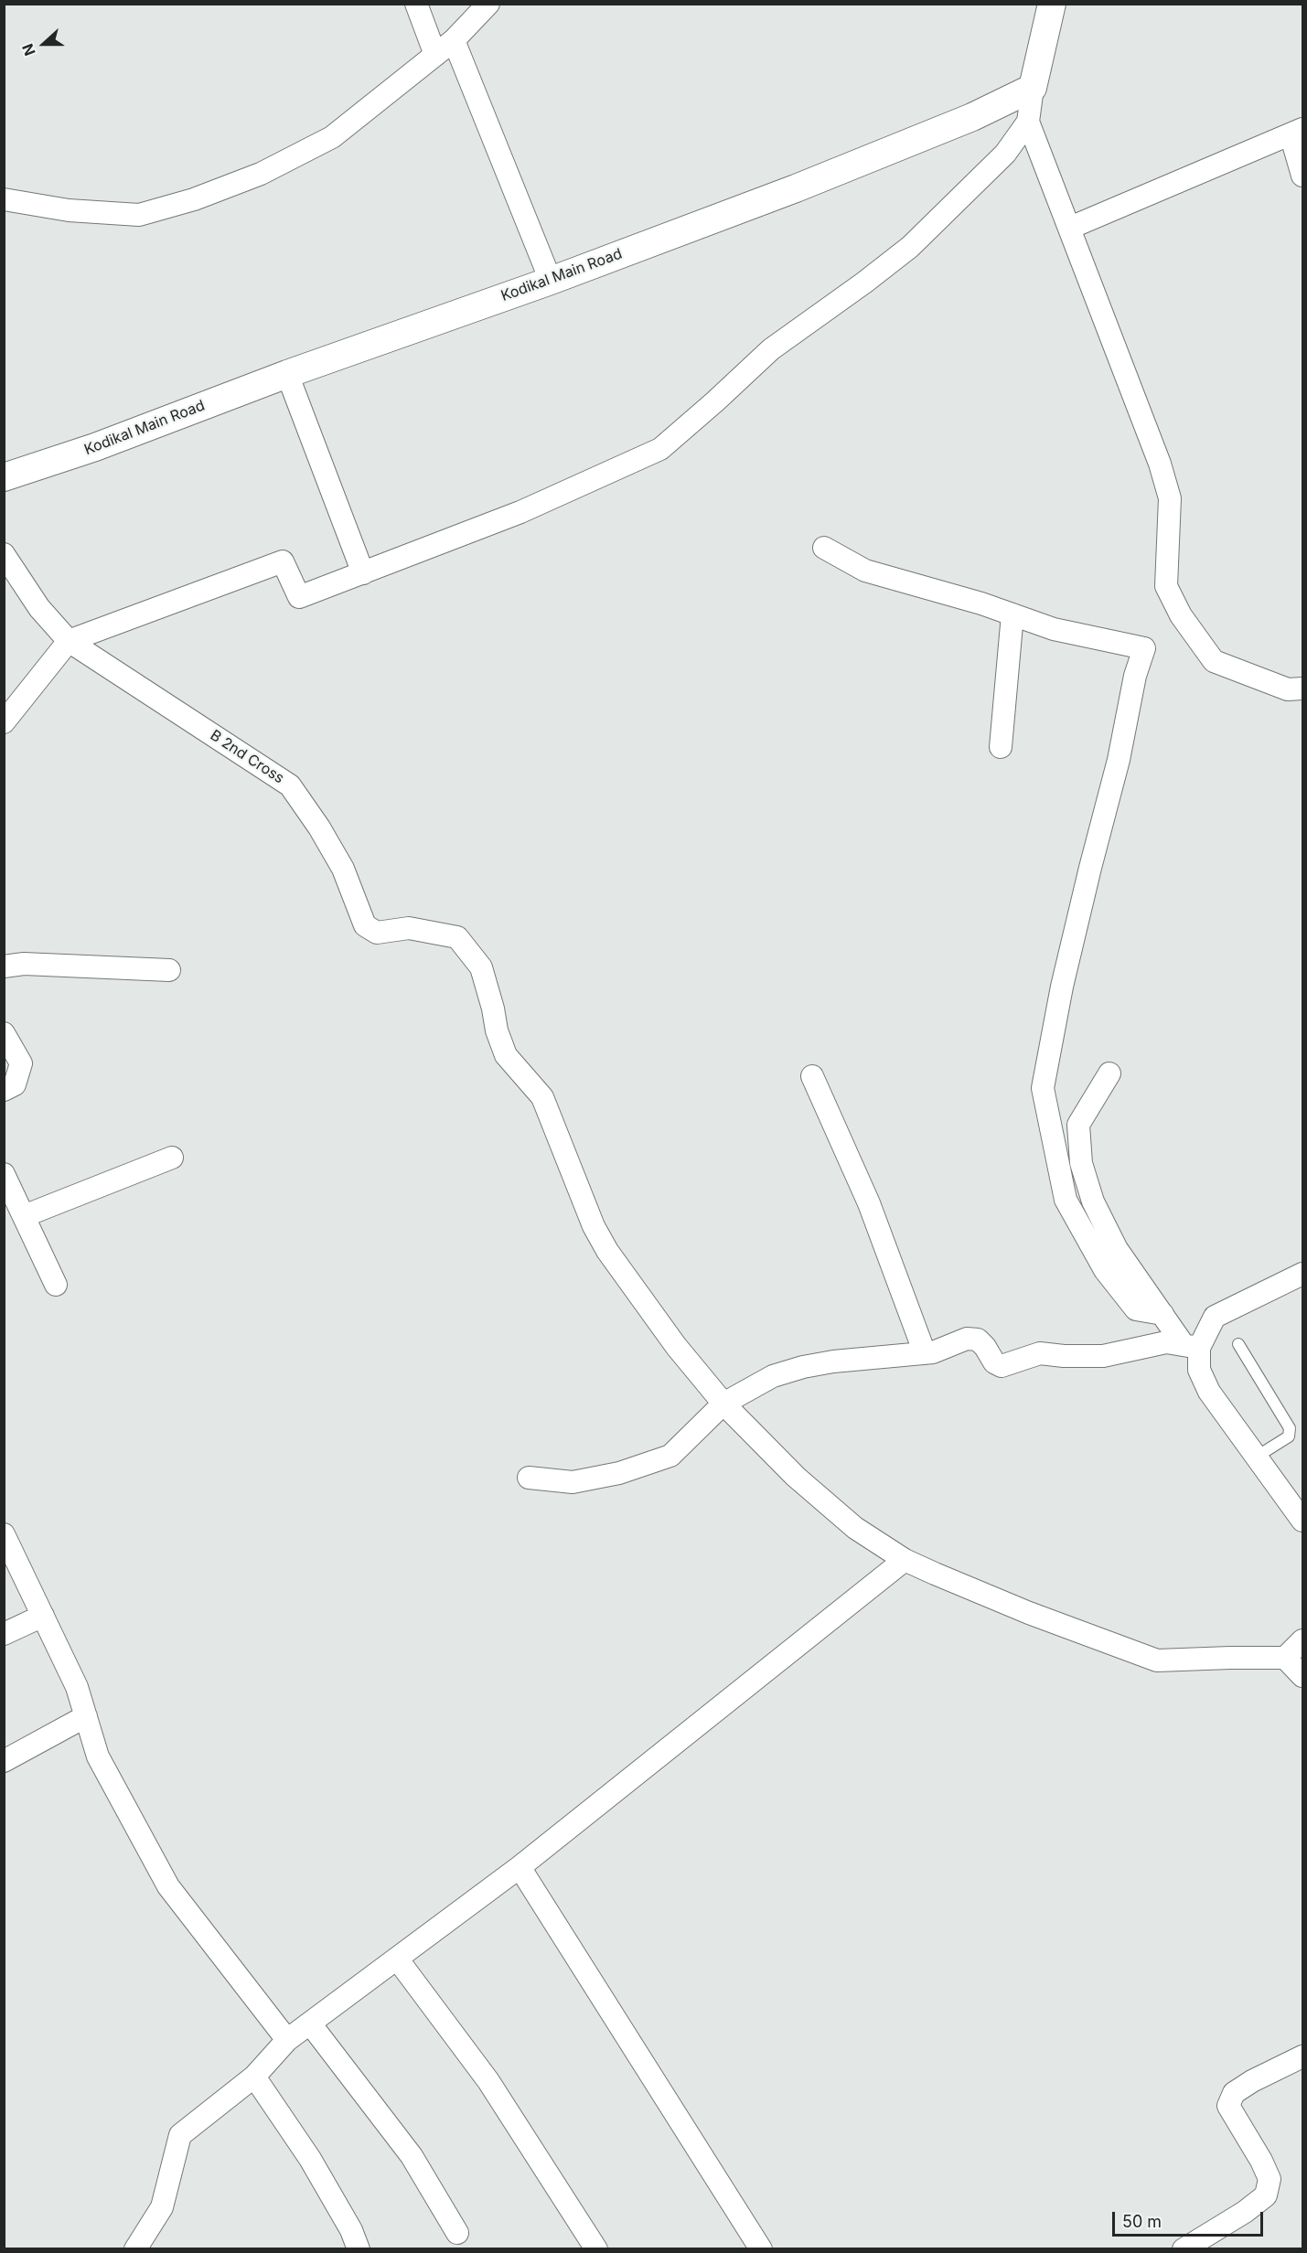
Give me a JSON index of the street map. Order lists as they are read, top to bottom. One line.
{"streets":{"street":["Kodikal Main Road","B 2nd Cross"]},"scale_bar":"50 m","north":"left"}
